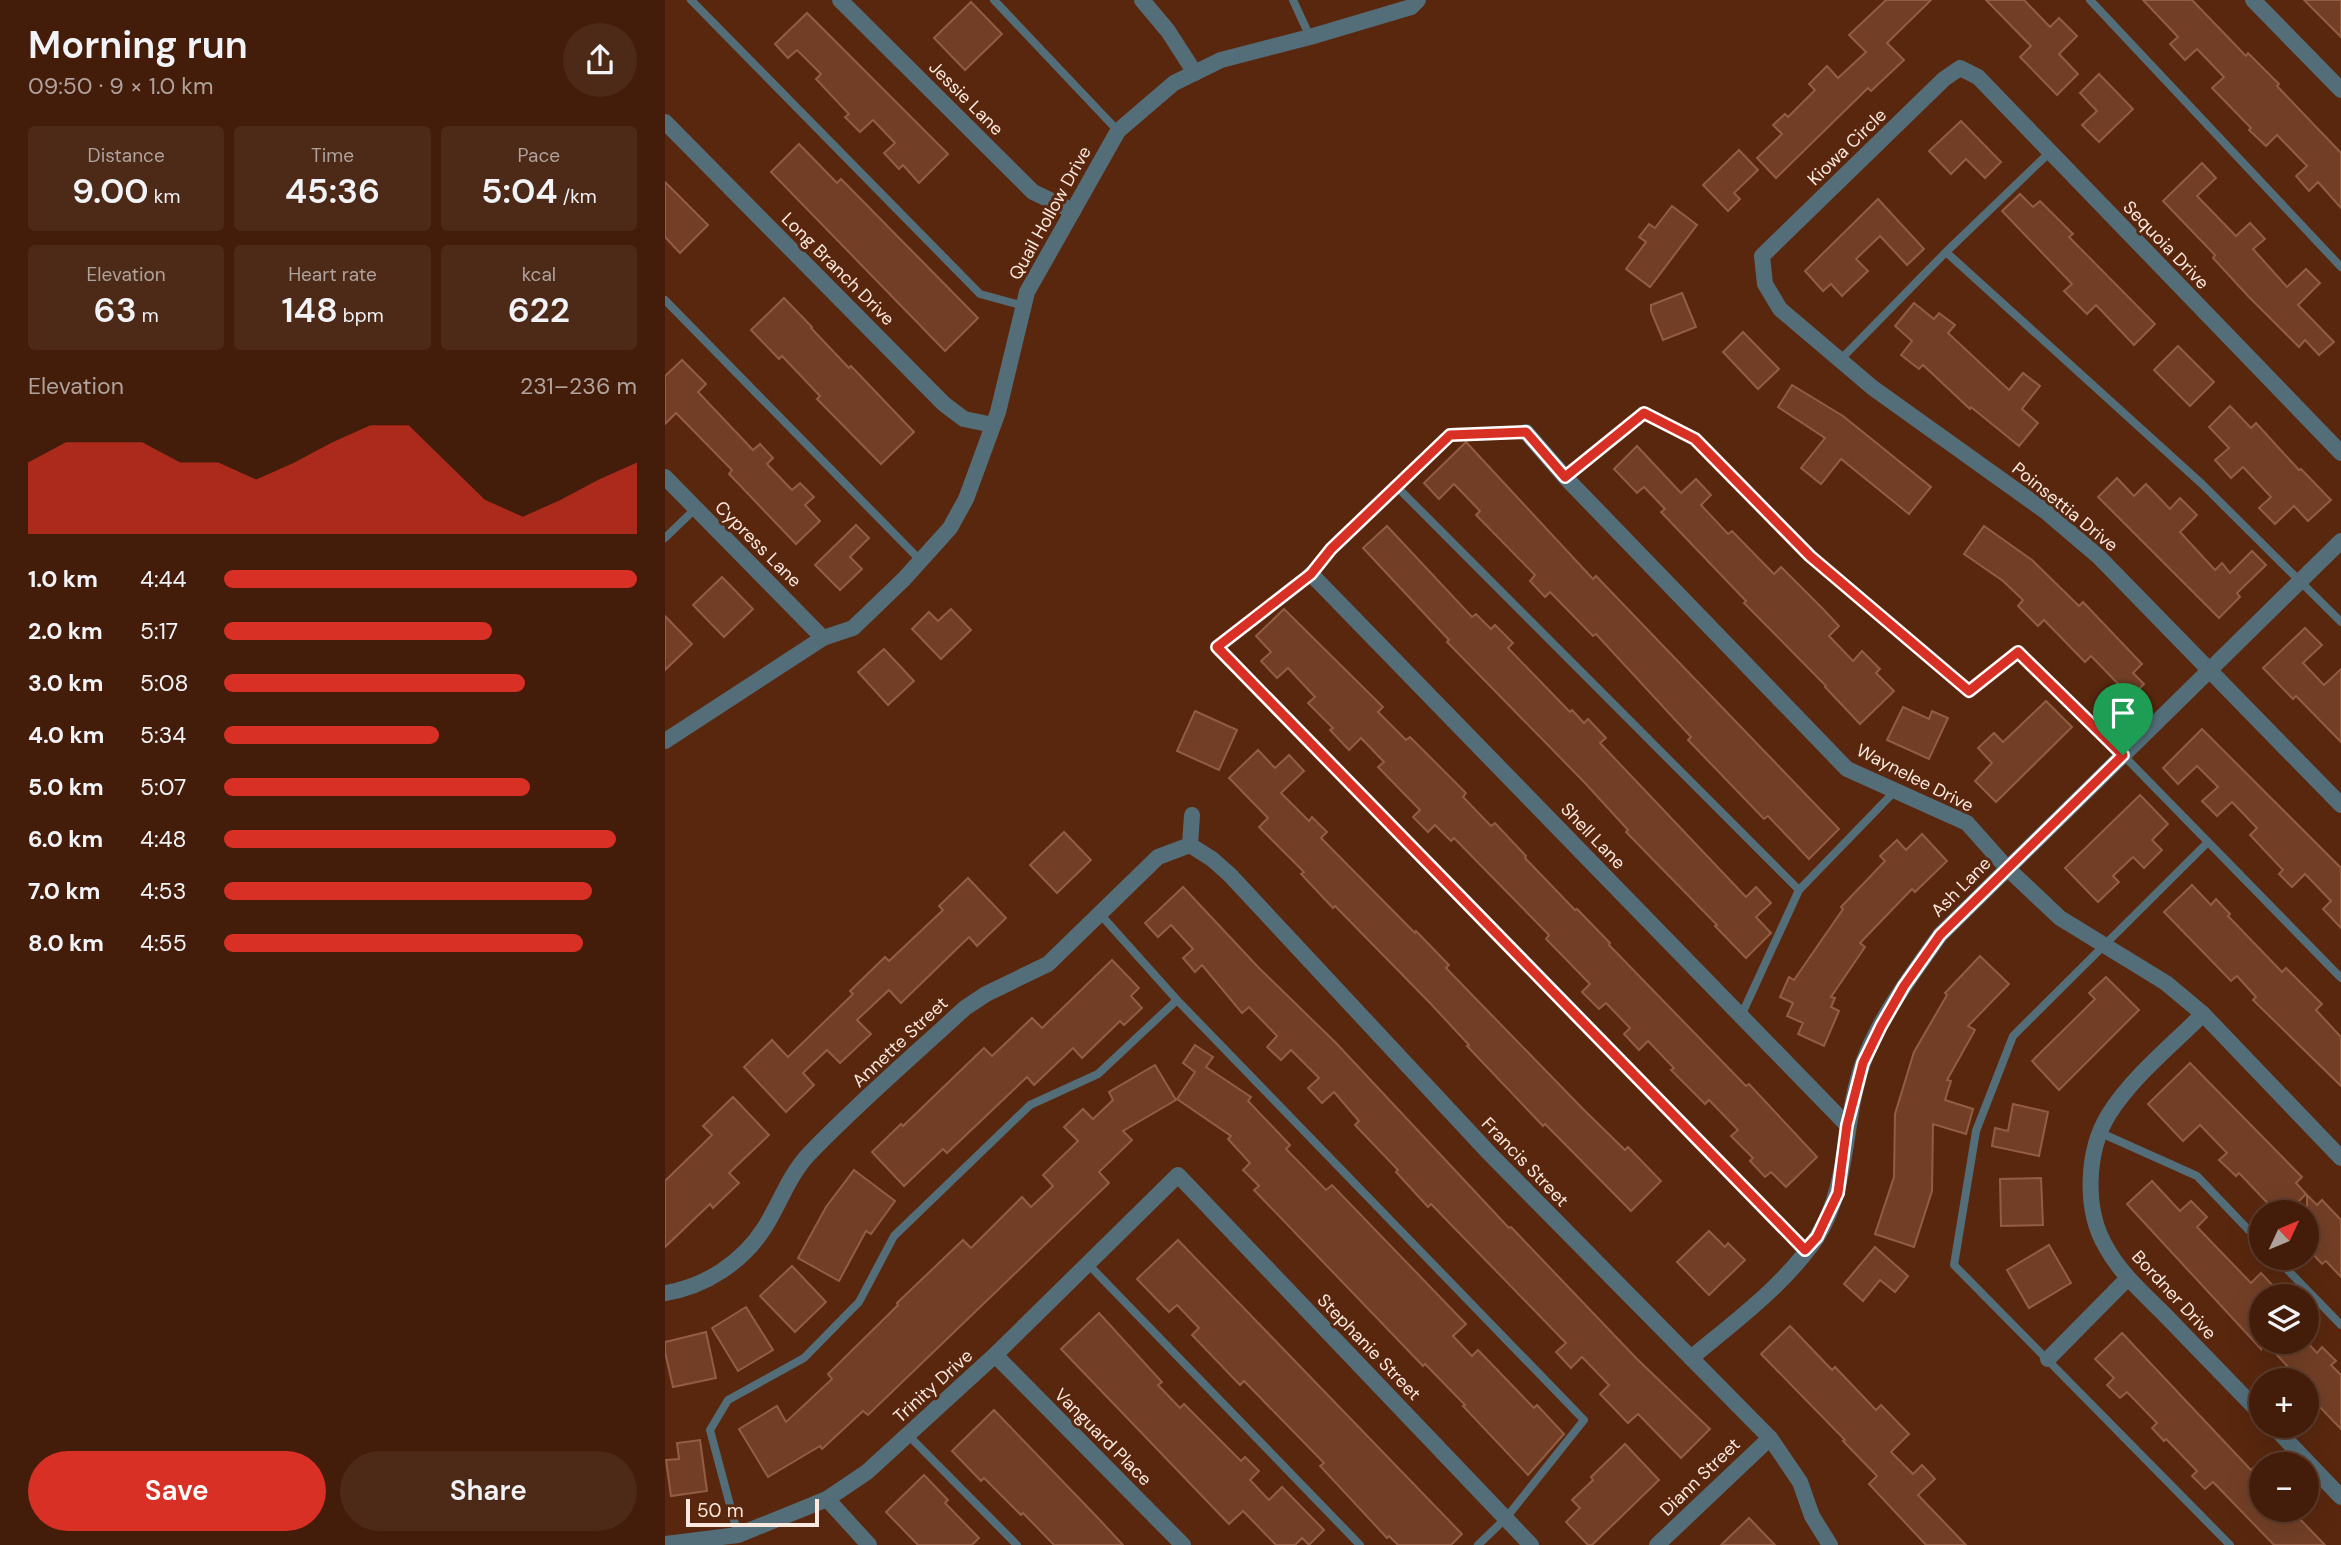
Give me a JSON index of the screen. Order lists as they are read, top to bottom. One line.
{"streets":{"street":["Jessie Lane","Kiowa Circle","Quail Hollow Drive","Sequoia Drive","Long Branch Drive","Poinsettia Drive","Cypress Lane","Waynelee Drive","Shell Lane","Ash Lane","Annette Street","Francis Street","Bordner Drive","Stephanie Street","Trinity Drive","Vanguard Place","Diann Street"]},"crossings":[["Jessie Lane","Quail Hollow Drive"],["Kiowa Circle","Sequoia Drive"],["Kiowa Circle","Poinsettia Drive"],["Quail Hollow Drive","Long Branch Drive"],["Quail Hollow Drive","Cypress Lane"],["Poinsettia Drive","Ash Lane"],["Waynelee Drive","Ash Lane"],["Waynelee Drive","Bordner Drive"],["Shell Lane","Ash Lane"],["Ash Lane","Francis Street"],["Annette Street","Francis Street"],["Francis Street","Diann Street"],["Stephanie Street","Trinity Drive"],["Trinity Drive","Vanguard Place"]],"scale_bar":"50 m","north":"top right","page":{"heading":["Morning run","09:50 · 9 × 1.0 km"],"stats":[["Distance","9.00 km"],["Time","45:36"],["Pace","5:04 /km"],["Elevation","63 m"],["Heart rate","148 bpm"],["kcal","622"]],"chart":["Elevation","231–236 m"],"list":[{"name":"1.0 km","note":"4:44"},{"name":"2.0 km","note":"5:17"},{"name":"3.0 km","note":"5:08"},{"name":"4.0 km","note":"5:34"},{"name":"5.0 km","note":"5:07"},{"name":"6.0 km","note":"4:48"},{"name":"7.0 km","note":"4:53"},{"name":"8.0 km","note":"4:55"}],"map_buttons":["+","−"],"buttons":["Save","Share"],"scale":"50 m"}}
